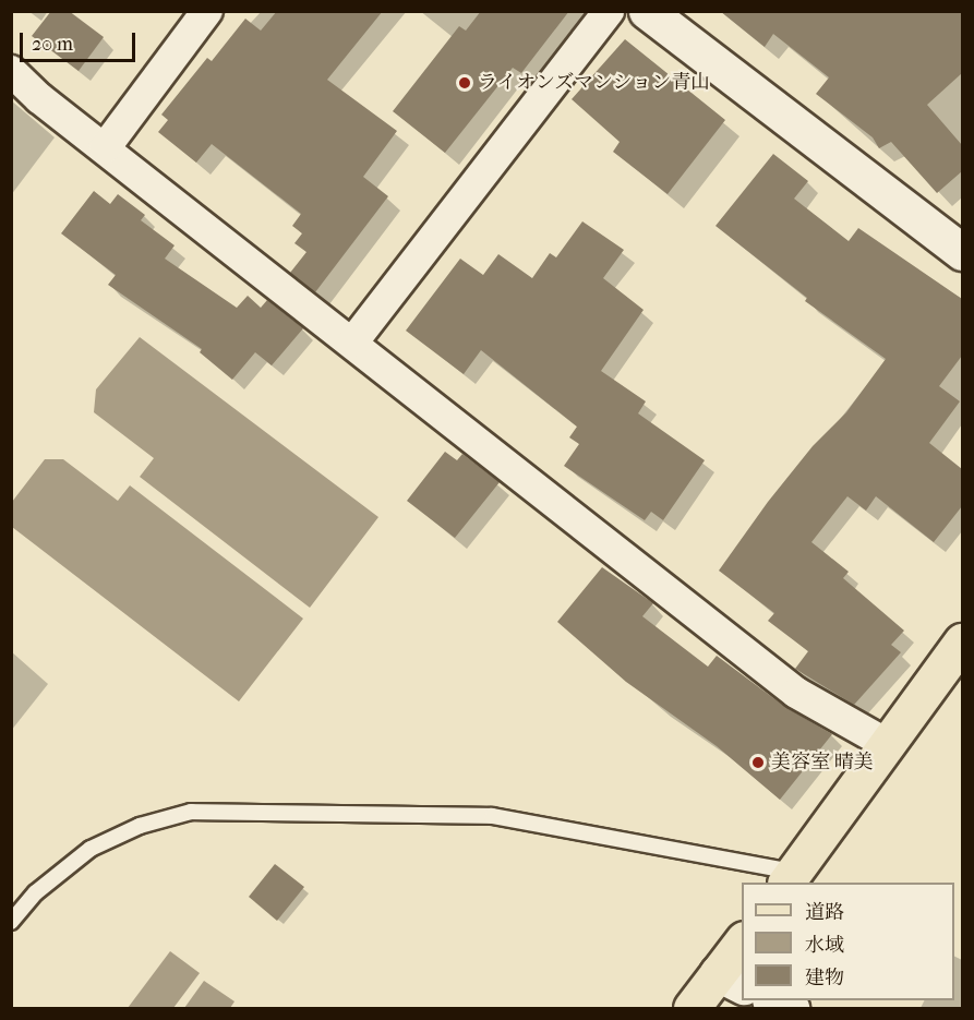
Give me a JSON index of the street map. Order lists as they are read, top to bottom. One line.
{"places":["ライオンズマンション青山","美容室 晴美"],"legend":["道路","水域","建物"],"scale_bar":"20 m"}
